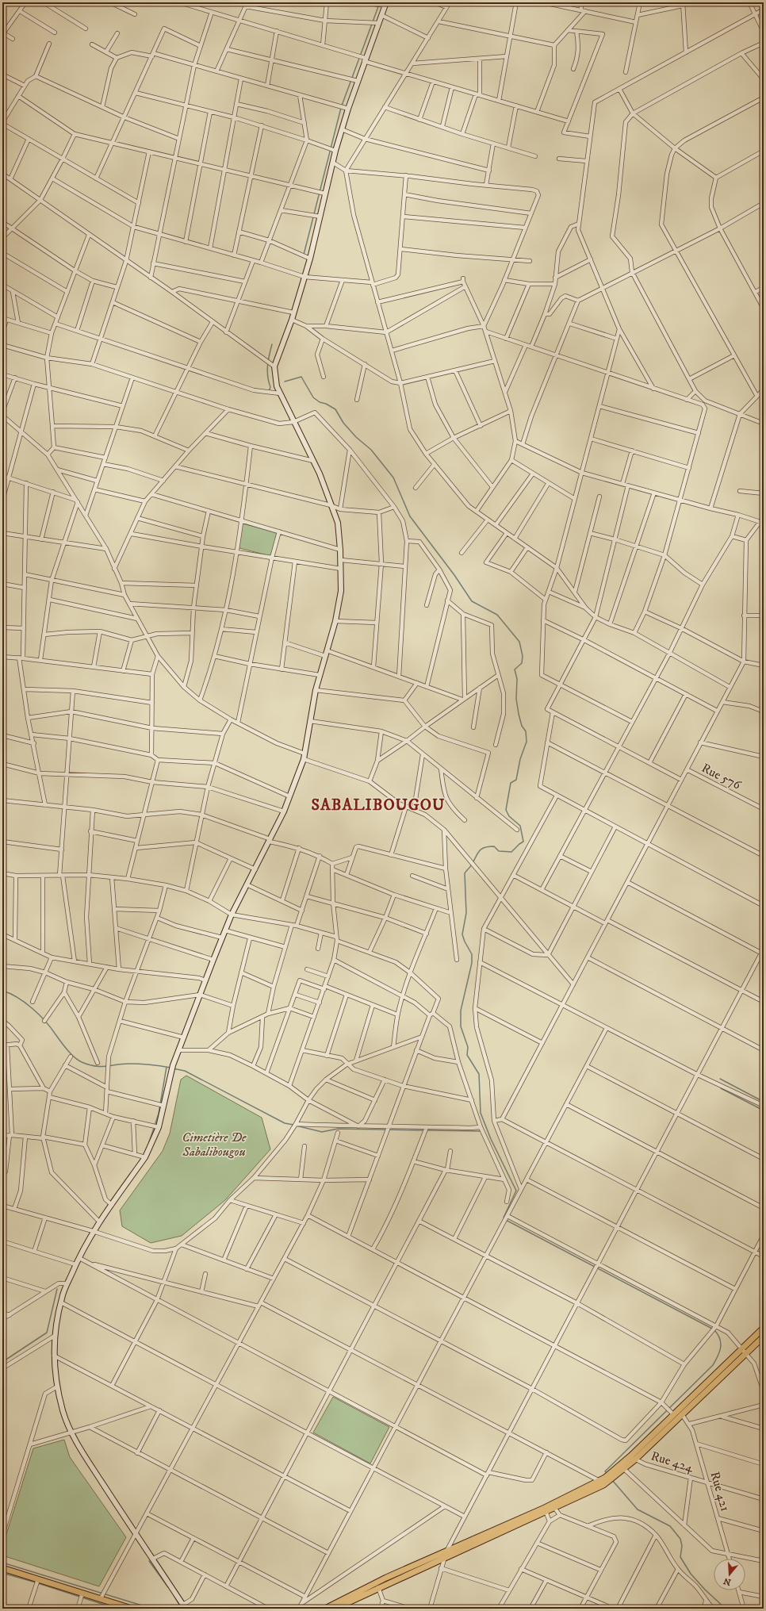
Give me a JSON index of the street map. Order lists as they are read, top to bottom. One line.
{"streets":{"street":["Rue 576","Rue 424","Rue 421"]},"crossings":[["Rue 424","Rue 421"]],"districts":["SABALIBOUGOU"],"parks":["Cimetière De Sabalibougou"],"north":"bottom"}
